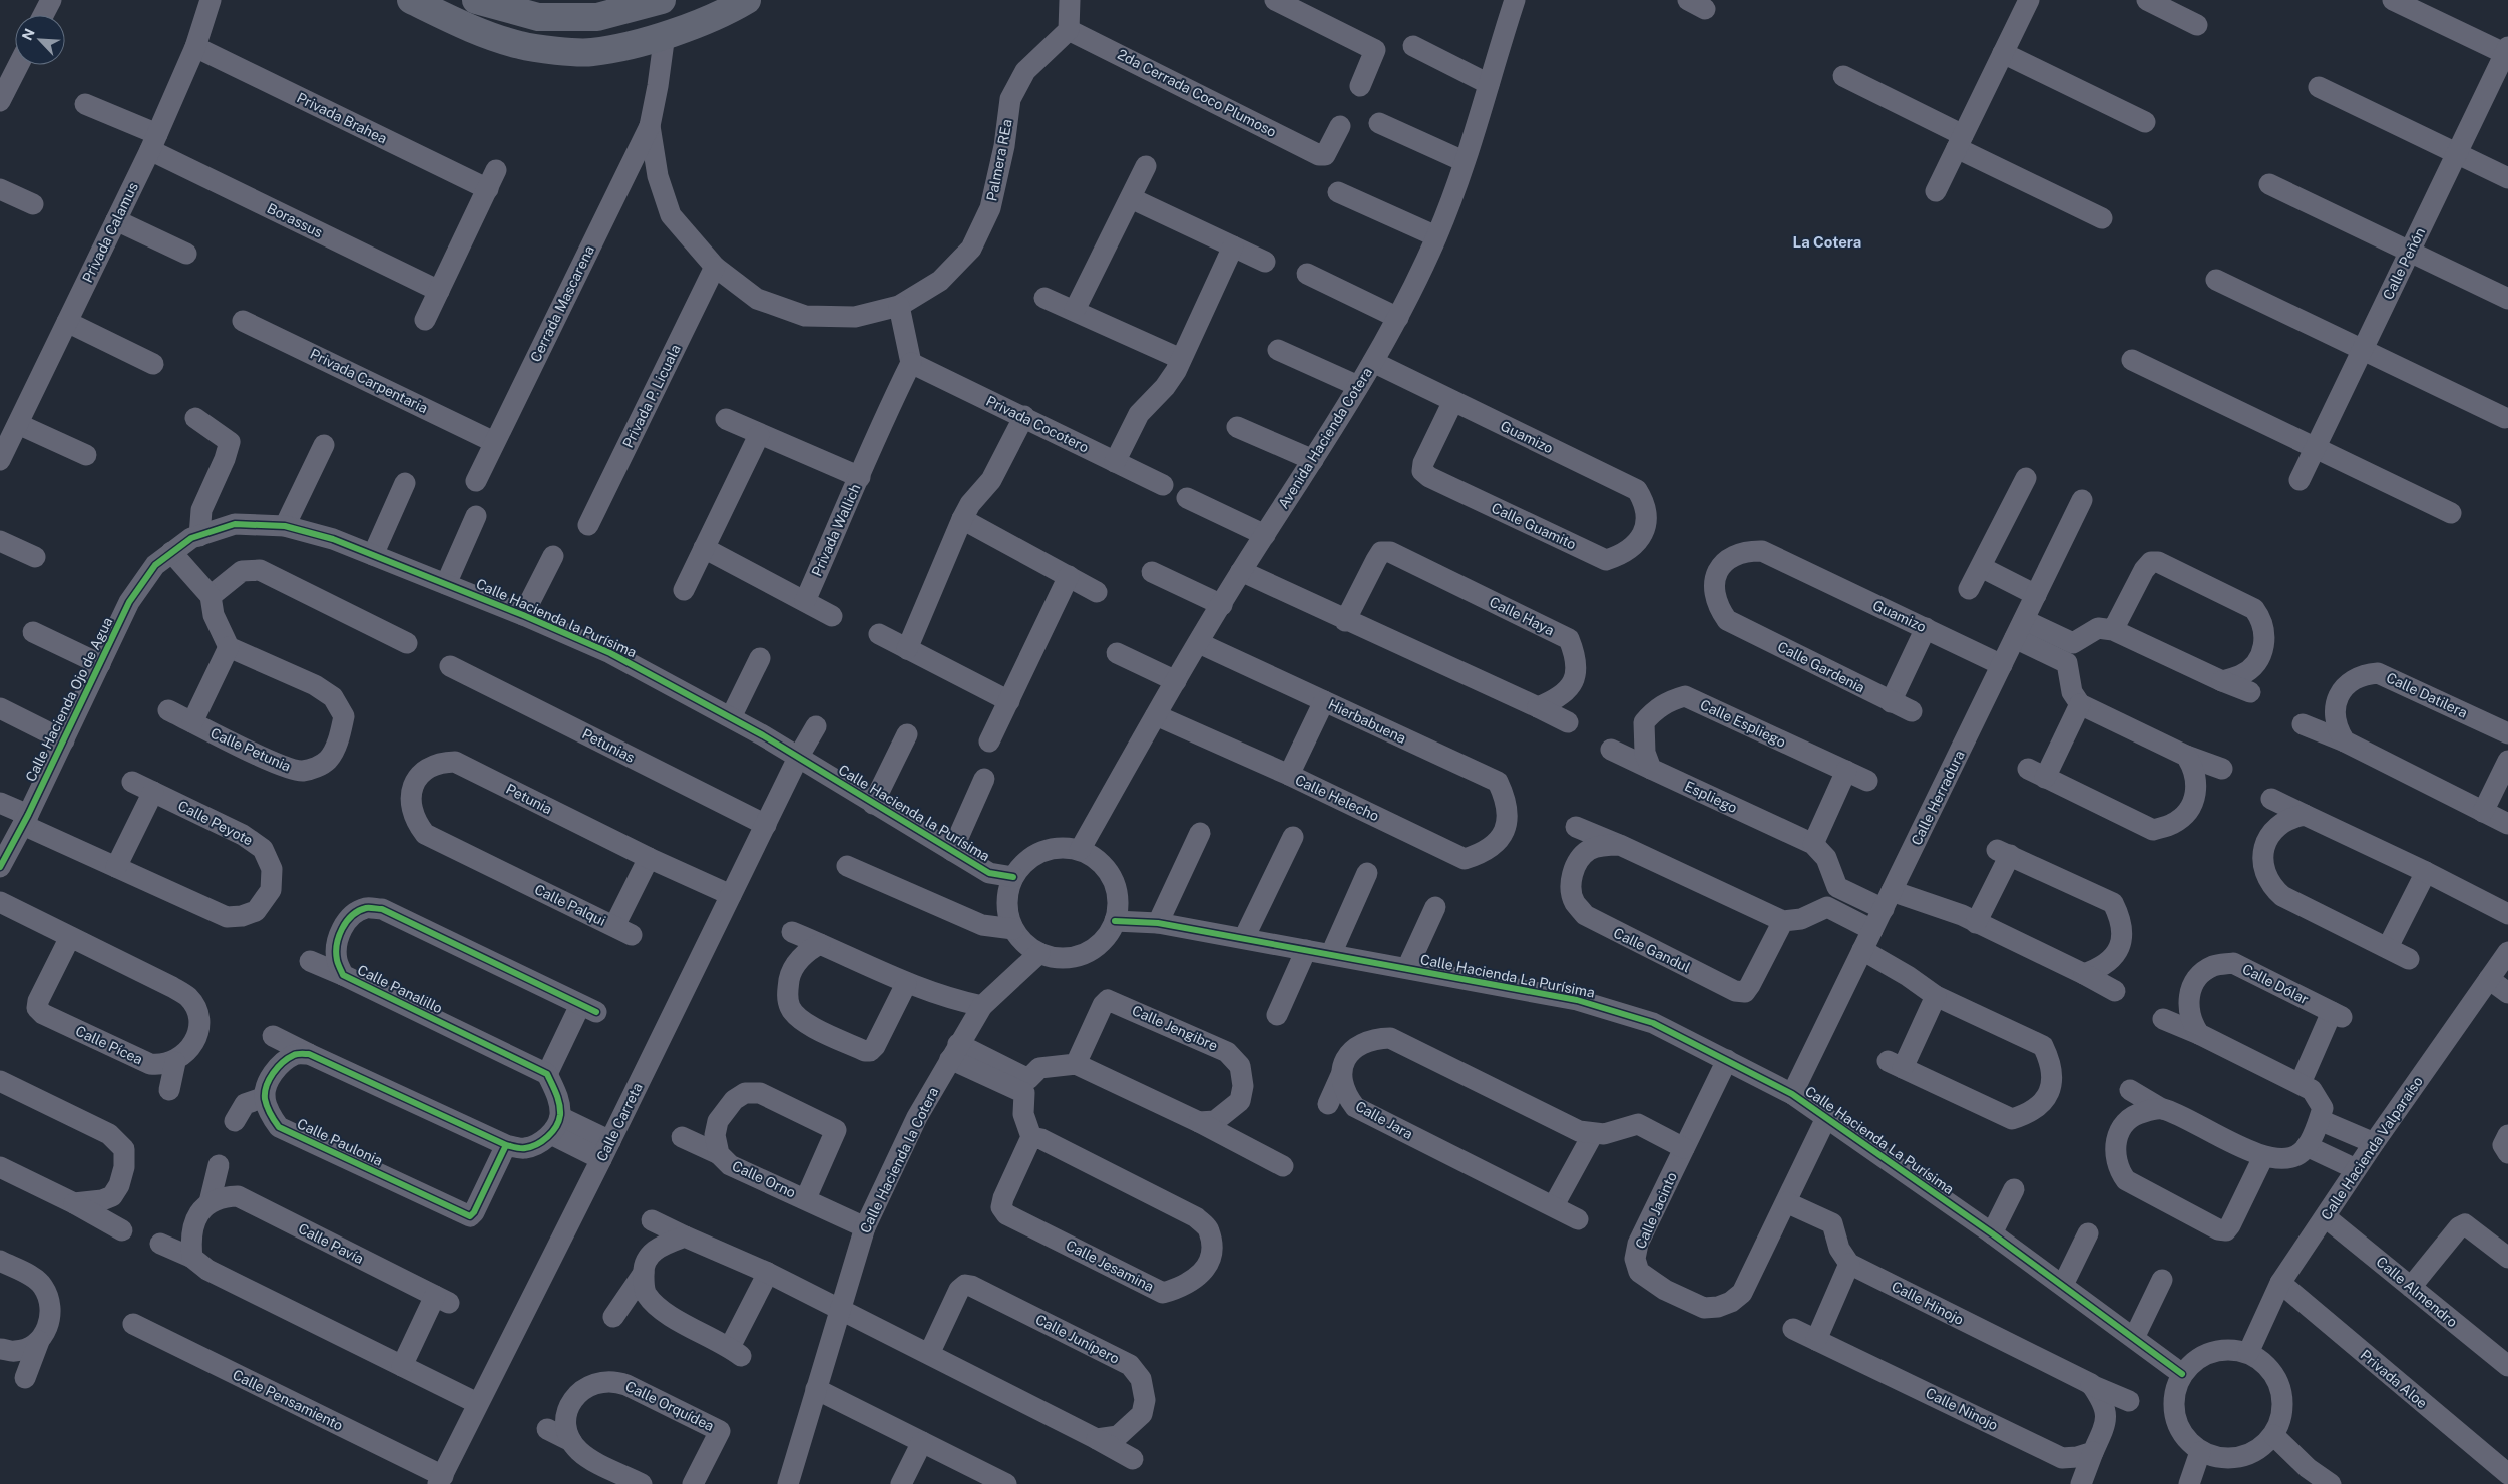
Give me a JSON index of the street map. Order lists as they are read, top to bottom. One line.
{"streets":{"street":["2da Cerrada Coco Plumoso","Privada Brahea","Palmera REa","Borassus","Privada Calamus","Calle Peñón","Cerrada Mascarena","Privada Carpentaria","Privada P. Licuala","Privada Cocotero","Guamizo","Avenida Hacienda Cotera","Calle Guamito","Privada Wallich","Calle Haya","Calle Hacienda la Purísima","Calle Gardenia","Calle Datilera","Calle Hacienda Ojo de Agua","Hierbabuena","Calle Espliego","Petunias","Calle Petunia","Espliego","Calle Helecho","Calle Herradura","Petunia","Calle Peyote","Calle Palqui","Calle Gandul","Calle Hacienda La Purísima","Calle Dólar","Calle Panalillo","Calle Jengibre","Calle Pícea","Calle Jara","Calle Carreta","Calle Paulonia","Calle Hacienda Valparaíso","Calle Hacienda la Cotera","Calle Orno","Calle Jacinto","Calle Pavía","Calle Jesamina","Calle Almendro","Calle Hinojo","Calle Junípero","Privada Aloe","Calle Pensamiento","Calle Orquídea","Calle Ninojo"]},"crossings":[["2da Cerrada Coco Plumoso","Palmera REa"],["Privada Brahea","Privada Calamus"],["Palmera REa","Cerrada Mascarena"],["Palmera REa","Privada P. Licuala"],["Borassus","Privada Calamus"],["Cerrada Mascarena","Privada Carpentaria"],["Guamizo","Avenida Hacienda Cotera"],["Guamizo","Calle Guamito"],["Guamizo","Calle Gardenia"],["Guamizo","Calle Herradura"],["Avenida Hacienda Cotera","Calle Hacienda la Purísima"],["Avenida Hacienda Cotera","Hierbabuena"],["Avenida Hacienda Cotera","Calle Helecho"],["Avenida Hacienda Cotera","Calle Hacienda La Purísima"],["Avenida Hacienda Cotera","Calle Hacienda la Cotera"],["Calle Hacienda la Purísima","Calle Hacienda Ojo de Agua"],["Calle Hacienda la Purísima","Calle Hacienda La Purísima"],["Calle Hacienda la Purísima","Calle Carreta"],["Calle Hacienda la Purísima","Calle Hacienda la Cotera"],["Hierbabuena","Calle Helecho"],["Calle Espliego","Espliego"],["Petunias","Calle Carreta"],["Calle Herradura","Calle Hacienda La Purísima"],["Petunia","Calle Palqui"],["Calle Hacienda La Purísima","Calle Hacienda Valparaíso"],["Calle Hacienda La Purísima","Calle Hacienda la Cotera"],["Calle Hacienda La Purísima","Calle Jacinto"],["Calle Carreta","Calle Pensamiento"],["Calle Hacienda Valparaíso","Calle Almendro"],["Calle Hacienda Valparaíso","Privada Aloe"],["Calle Hacienda la Cotera","Calle Orno"]],"districts":["La Cotera"],"north":"top left"}
